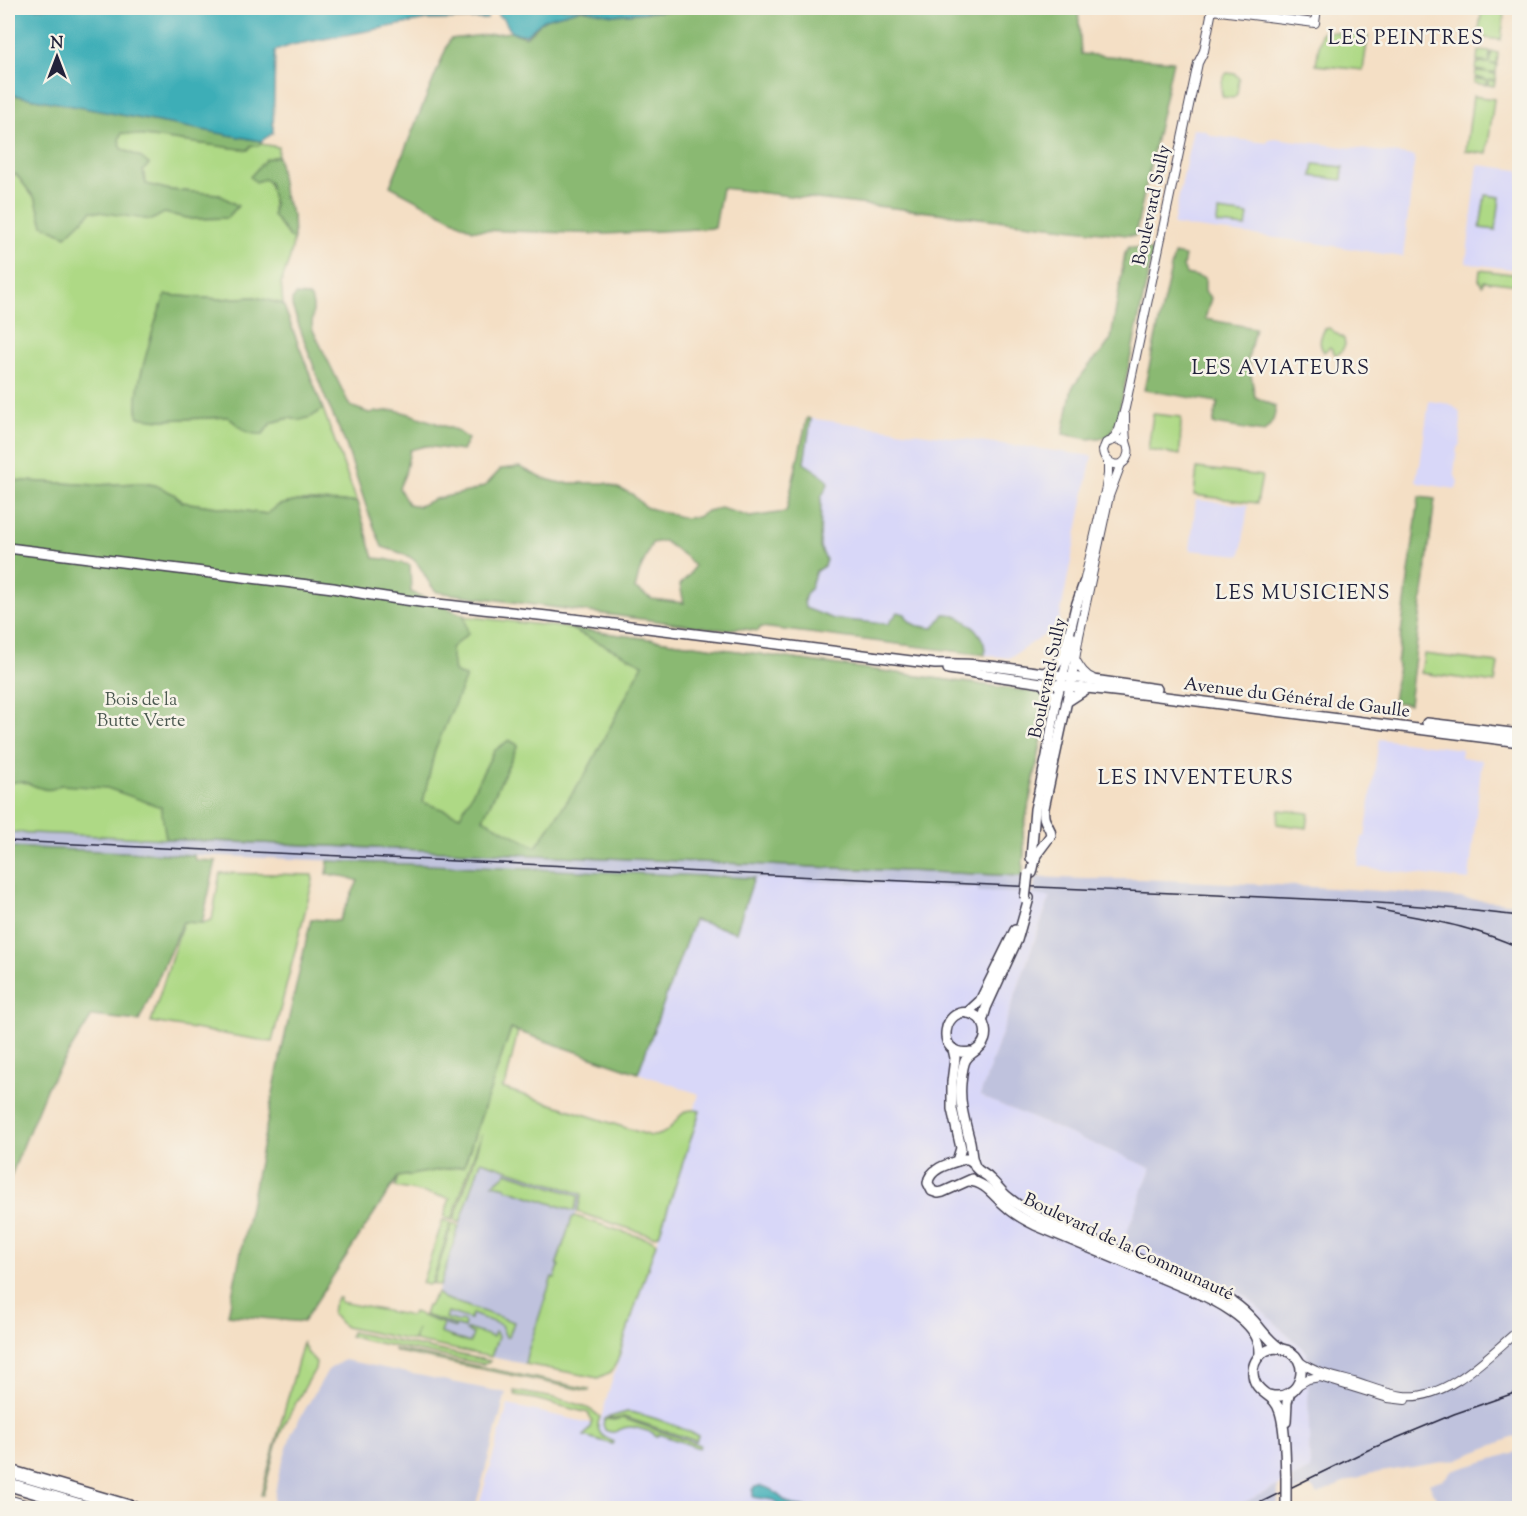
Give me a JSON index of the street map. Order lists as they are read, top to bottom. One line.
{"streets":{"main road":["Boulevard Sully","Avenue du Général de Gaulle","Boulevard de la Communauté"]},"crossings":[["Boulevard Sully","Avenue du Général de Gaulle"]],"districts":["LES PEINTRES","LES AVIATEURS","LES MUSICIENS","LES INVENTEURS"],"parks":["Bois de la Butte Verte"],"north":"top"}
